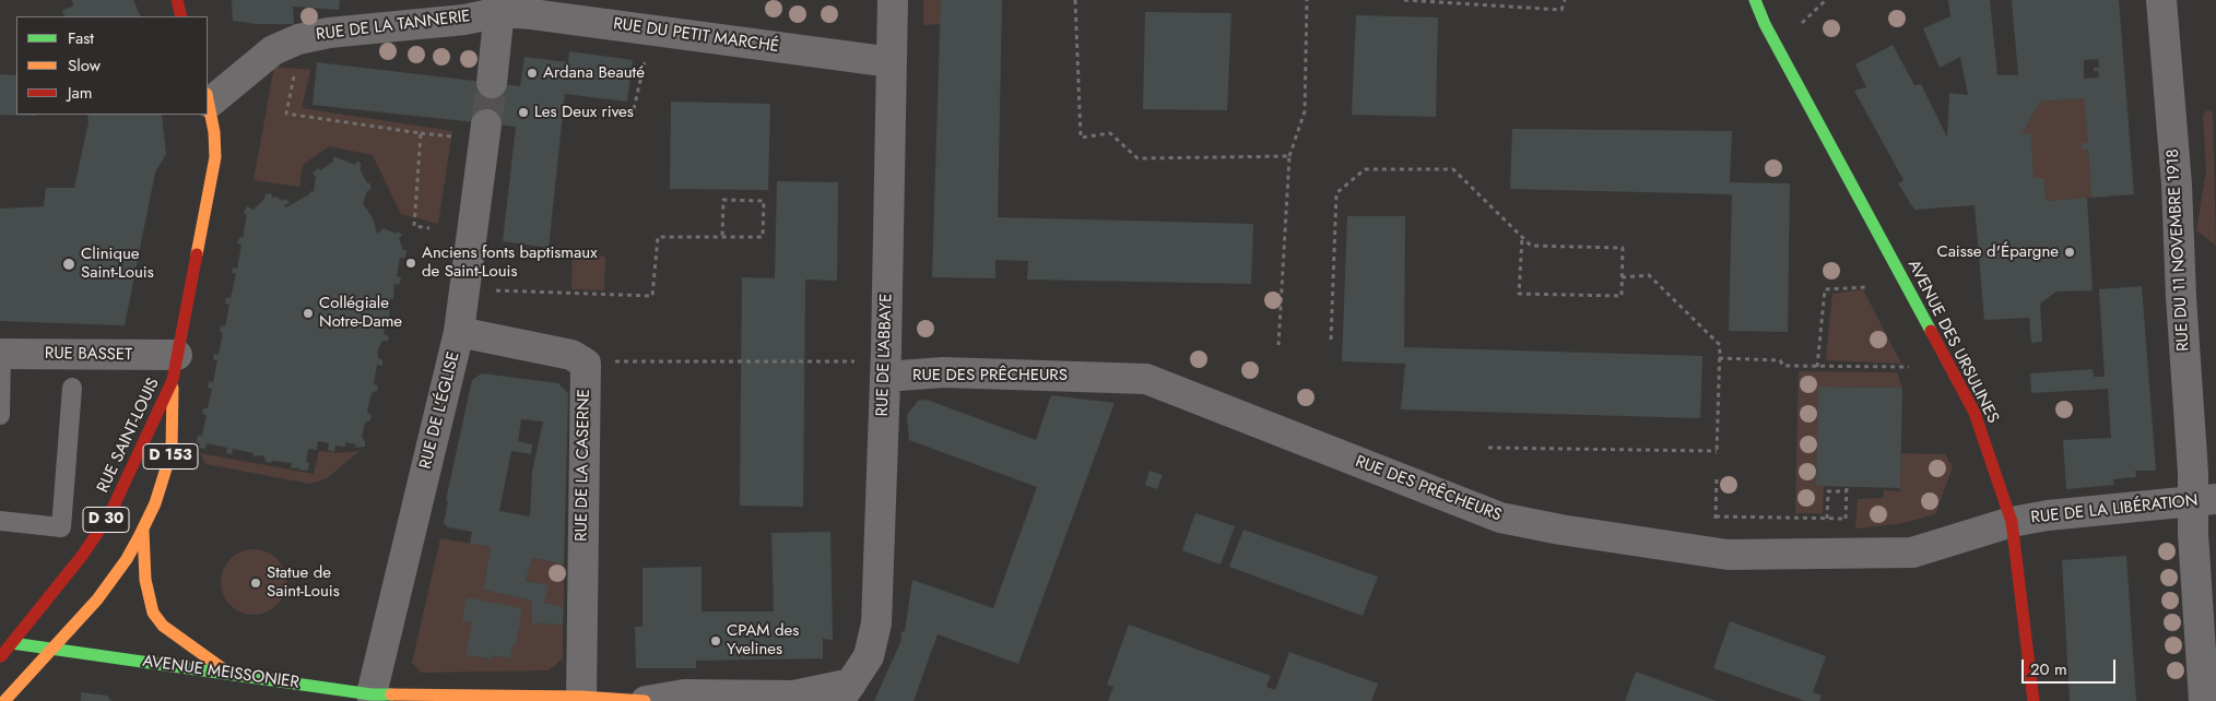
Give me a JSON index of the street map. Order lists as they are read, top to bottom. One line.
{"streets":{"main road":["AVENUE DES URSULINES","RUE SAINT-LOUIS","D 153","D 30","AVENUE MEISSONIER"],"street":["RUE DE LA TANNERIE","RUE DU PETIT MARCHÉ","RUE DU 11 NOVEMBRE 1918","RUE BASSET","RUE DE L'ABBAYE","RUE DES PRÊCHEURS","RUE DE L'ÉGLISE","RUE DE LA CASERNE","RUE DE LA LIBÉRATION"]},"crossings":[["RUE DE LA TANNERIE","RUE DU PETIT MARCHÉ"],["RUE DE LA TANNERIE","RUE SAINT-LOUIS"],["RUE DU PETIT MARCHÉ","RUE DE L'ABBAYE"],["RUE DU 11 NOVEMBRE 1918","RUE DE LA LIBÉRATION"],["AVENUE DES URSULINES","RUE DES PRÊCHEURS"],["AVENUE DES URSULINES","RUE DE LA LIBÉRATION"],["RUE BASSET","RUE SAINT-LOUIS"],["RUE BASSET","D 153"],["RUE DE L'ABBAYE","RUE DES PRÊCHEURS"],["RUE DES PRÊCHEURS","RUE DE LA LIBÉRATION"],["RUE DE L'ÉGLISE","RUE DE LA CASERNE"],["RUE DE L'ÉGLISE","AVENUE MEISSONIER"],["RUE SAINT-LOUIS","D 153"],["RUE SAINT-LOUIS","AVENUE MEISSONIER"],["D 153","D 30"],["D 153","AVENUE MEISSONIER"],["RUE DE LA CASERNE","AVENUE MEISSONIER"],["D 30","AVENUE MEISSONIER"]],"places":["Ardana Beauté","Les Deux rives","Caisse d'Épargne","Anciens fonts baptismaux de Saint-Louis","Clinique Saint-Louis","Collégiale Notre-Dame","Statue de Saint-Louis","CPAM des Yvelines"],"legend":["Fast","Slow","Jam"],"scale_bar":"20 m"}
